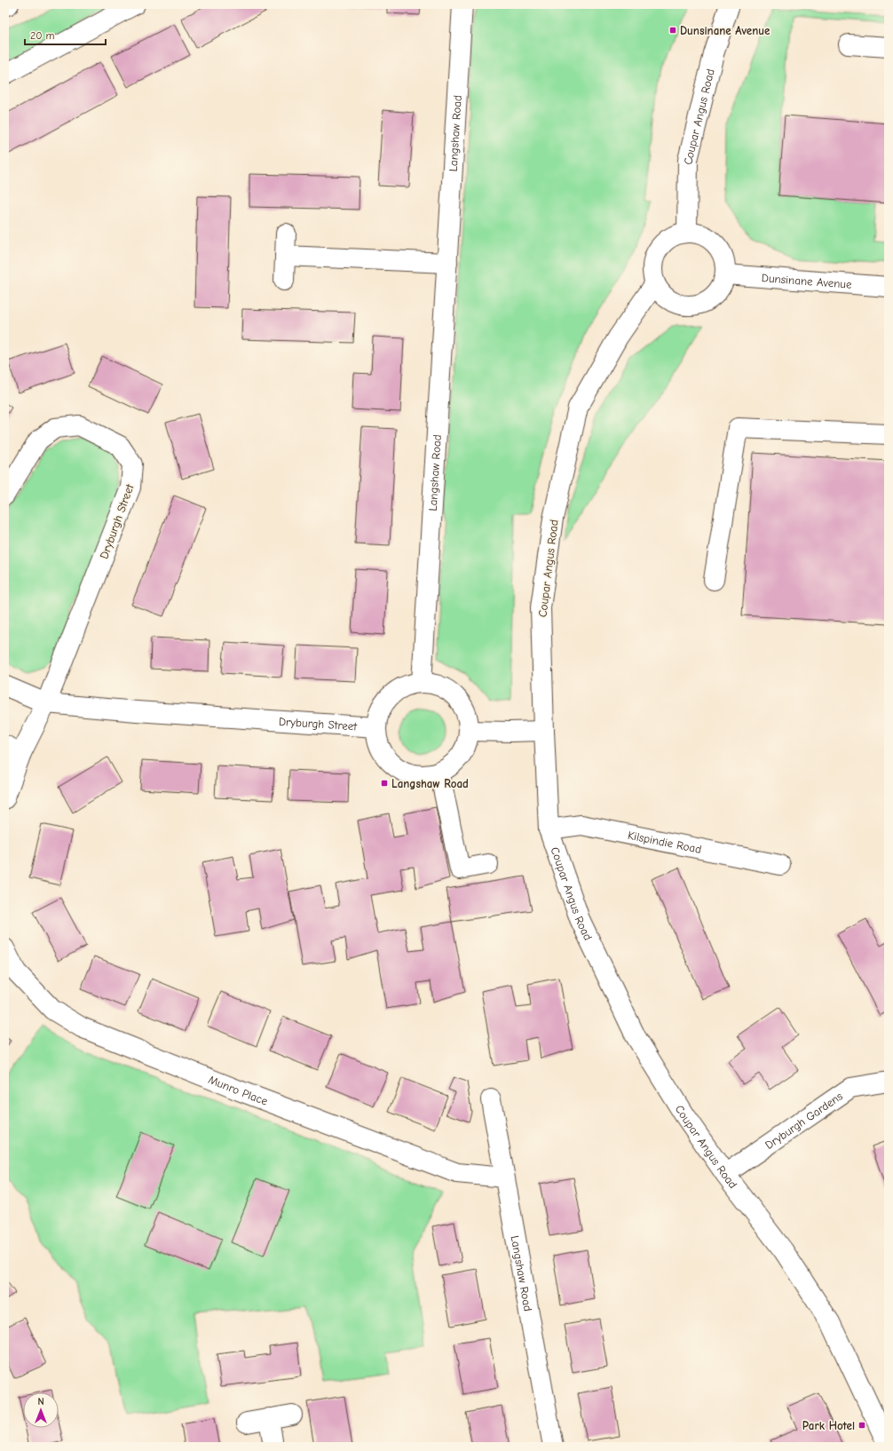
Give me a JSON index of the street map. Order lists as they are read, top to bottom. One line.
{"streets":{"main road":["Coupar Angus Road","Langshaw Road","Dunsinane Avenue","Dryburgh Street","Kilspindie Road","Munro Place","Dryburgh Gardens"]},"crossings":[["Coupar Angus Road","Dunsinane Avenue"],["Coupar Angus Road","Kilspindie Road"],["Coupar Angus Road","Dryburgh Gardens"],["Langshaw Road","Dryburgh Street"],["Langshaw Road","Munro Place"]],"places":{"transit":["Dunsinane Avenue","Langshaw Road","Park Hotel"]},"scale_bar":"20 m","north":"top"}
